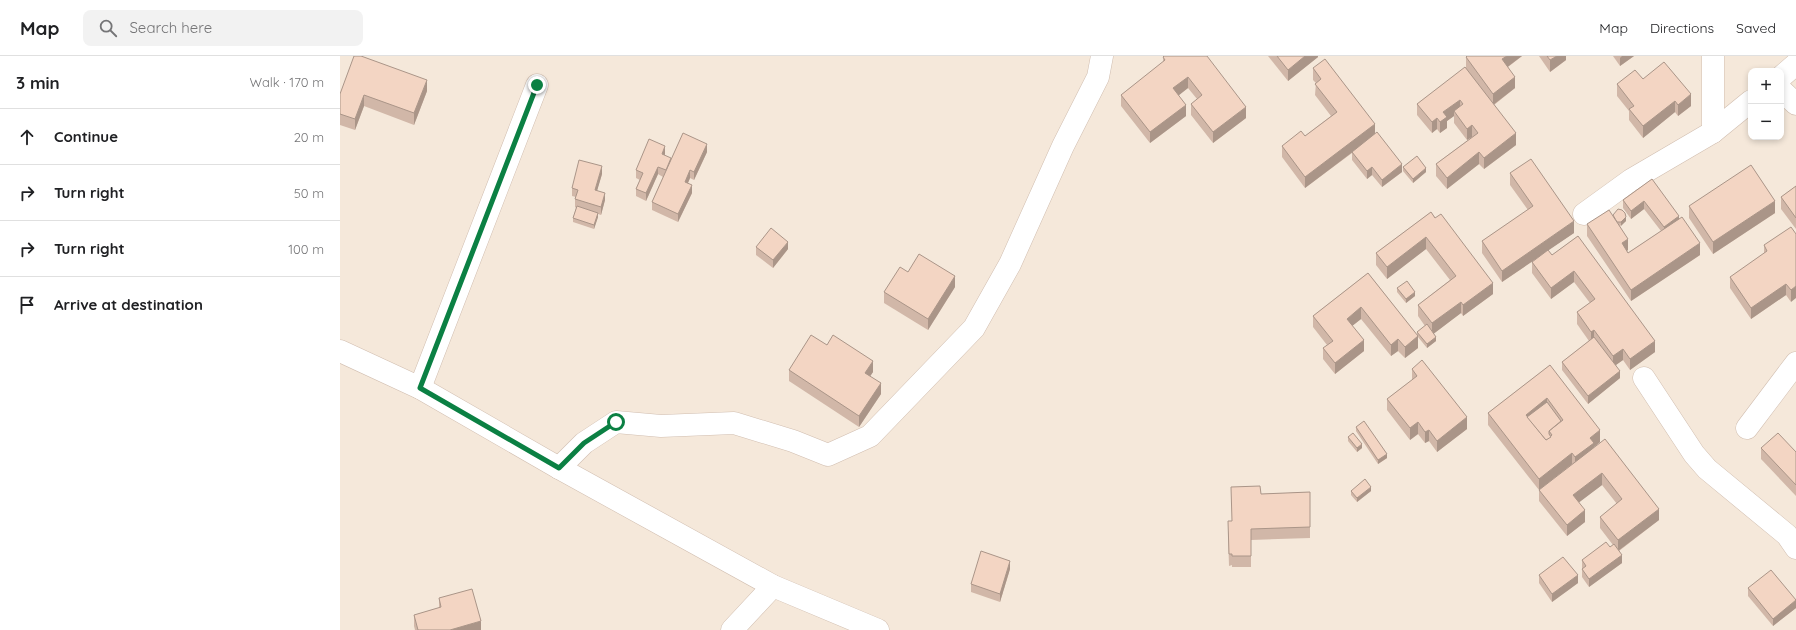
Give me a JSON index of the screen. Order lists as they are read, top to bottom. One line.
{"page":{"header":"Map","search":"Search here","nav":["Map","Directions","Saved"],"heading":["3 min","Walk · 170 m"],"map_buttons":["+","−"],"list":[["Continue","20 m"],["Turn right","50 m"],["Turn right","100 m"],"Arrive at destination"]}}
